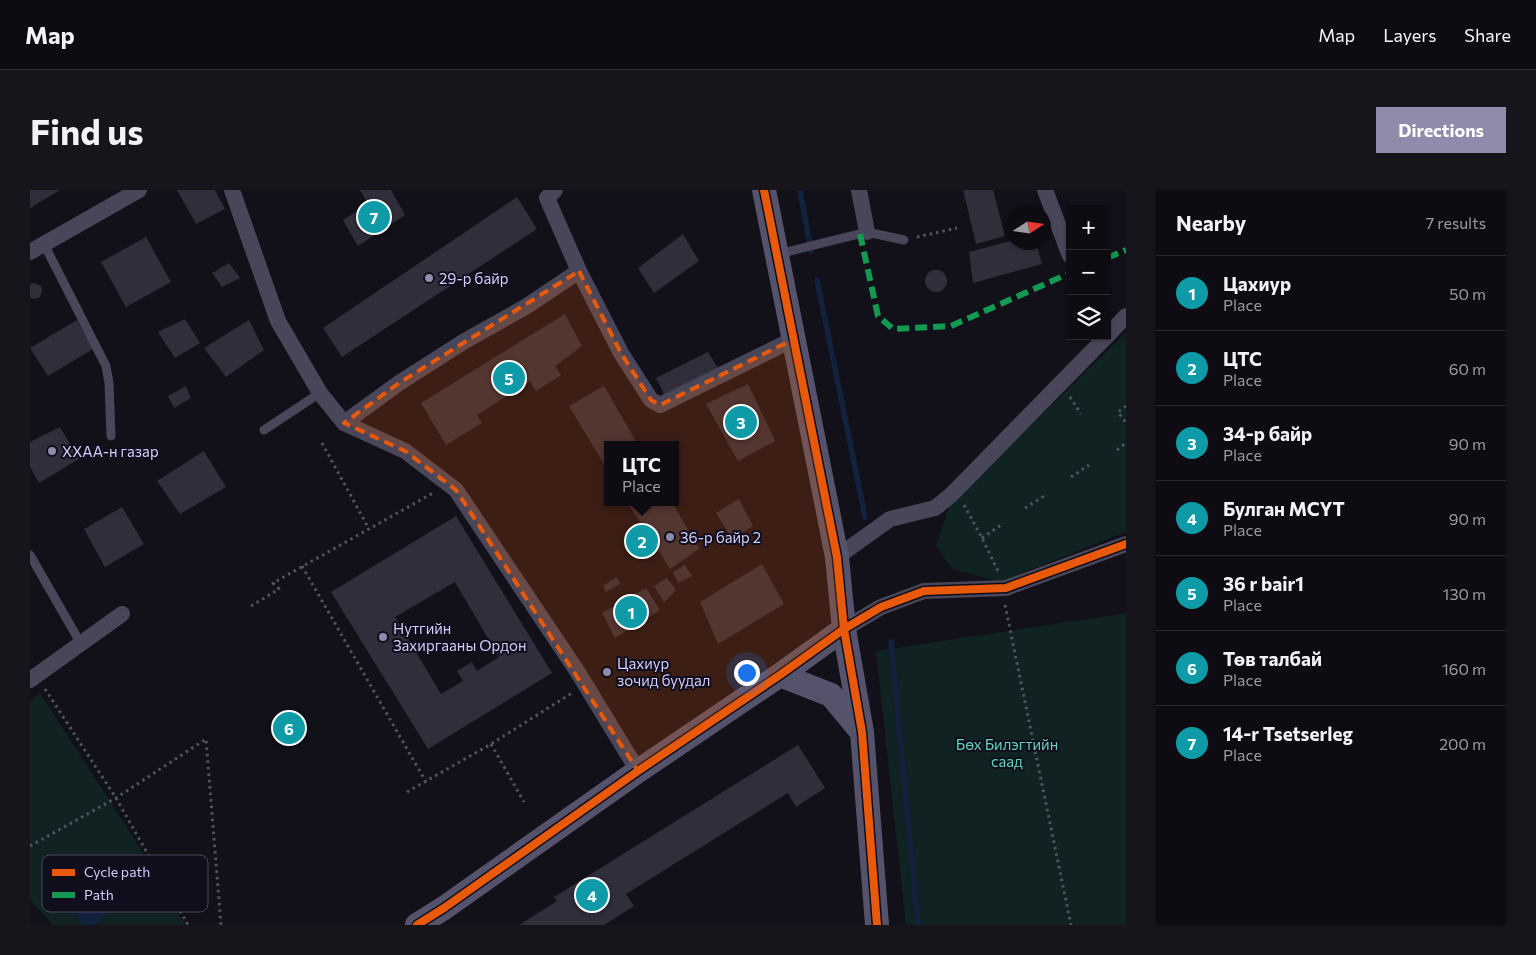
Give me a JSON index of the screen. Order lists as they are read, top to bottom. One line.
{"parks":["Бөх Билэгтийн саад"],"places":["29-р байр","ХХАА-н газар","36-р байр 2","Нутгийн Захиргааны Ордон","Цахиур зочид буудал"],"legend":["Cycle path","Path"],"north":"right","page":{"header":"Map","nav":["Map","Layers","Share"],"buttons":"Directions","title":"Find us","heading":["Nearby","7 results"],"pins":["7","5","3","2","1","6","4"],"map_buttons":["+","−"],"list":[{"mark":"1","name":"Цахиур","note":"Place","value":"50 m"},{"mark":"2","name":"ЦТС","note":"Place","value":"60 m"},{"mark":"3","name":"34-р байр","note":"Place","value":"90 m"},{"mark":"4","name":"Булган МСҮТ","note":"Place","value":"90 m"},{"mark":"5","name":"36 r bair1","note":"Place","value":"130 m"},{"mark":"6","name":"Төв талбай","note":"Place","value":"160 m"},{"mark":"7","name":"14-r Tsetserleg","note":"Place","value":"200 m"}],"popup":["ЦТС","Place"]}}
